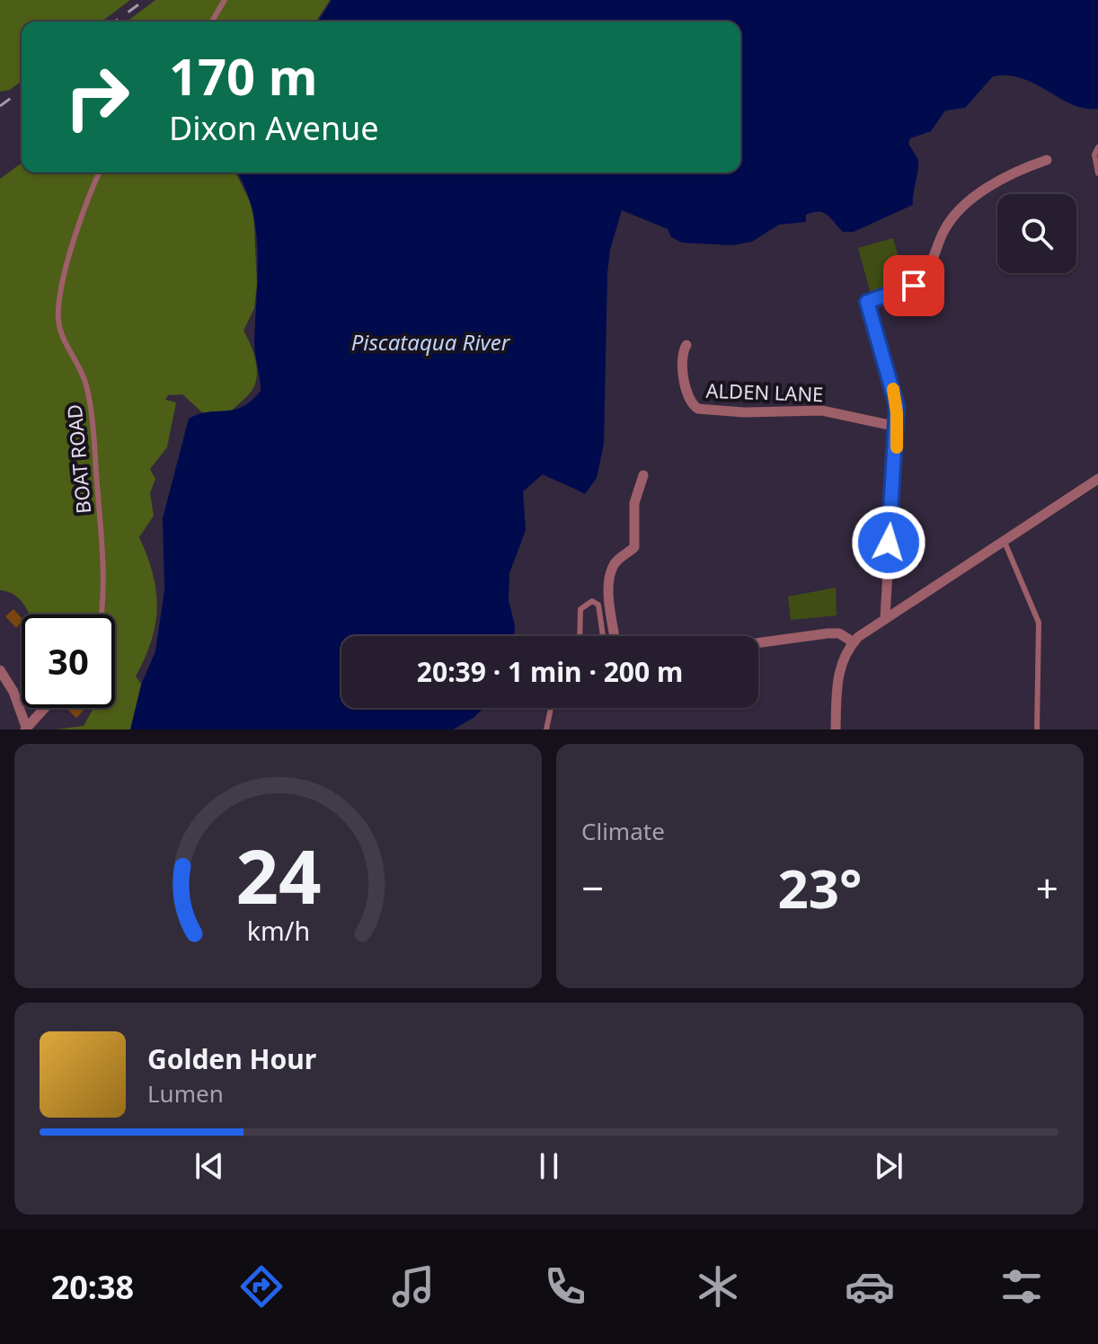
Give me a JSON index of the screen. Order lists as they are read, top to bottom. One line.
{"streets":{"street":["ALDEN LANE"],"lane":["BOAT ROAD"]},"water":["Piscataqua River"],"page":{"turn":["170 m","Dixon Avenue"],"limit":"30","trip":"20:39 · 1 min · 200 m","tile":"Climate","heat":["−","23°","+"],"song":["Golden Hour","Lumen"],"tabs":"20:38","gauge":["24","km/h"]}}
